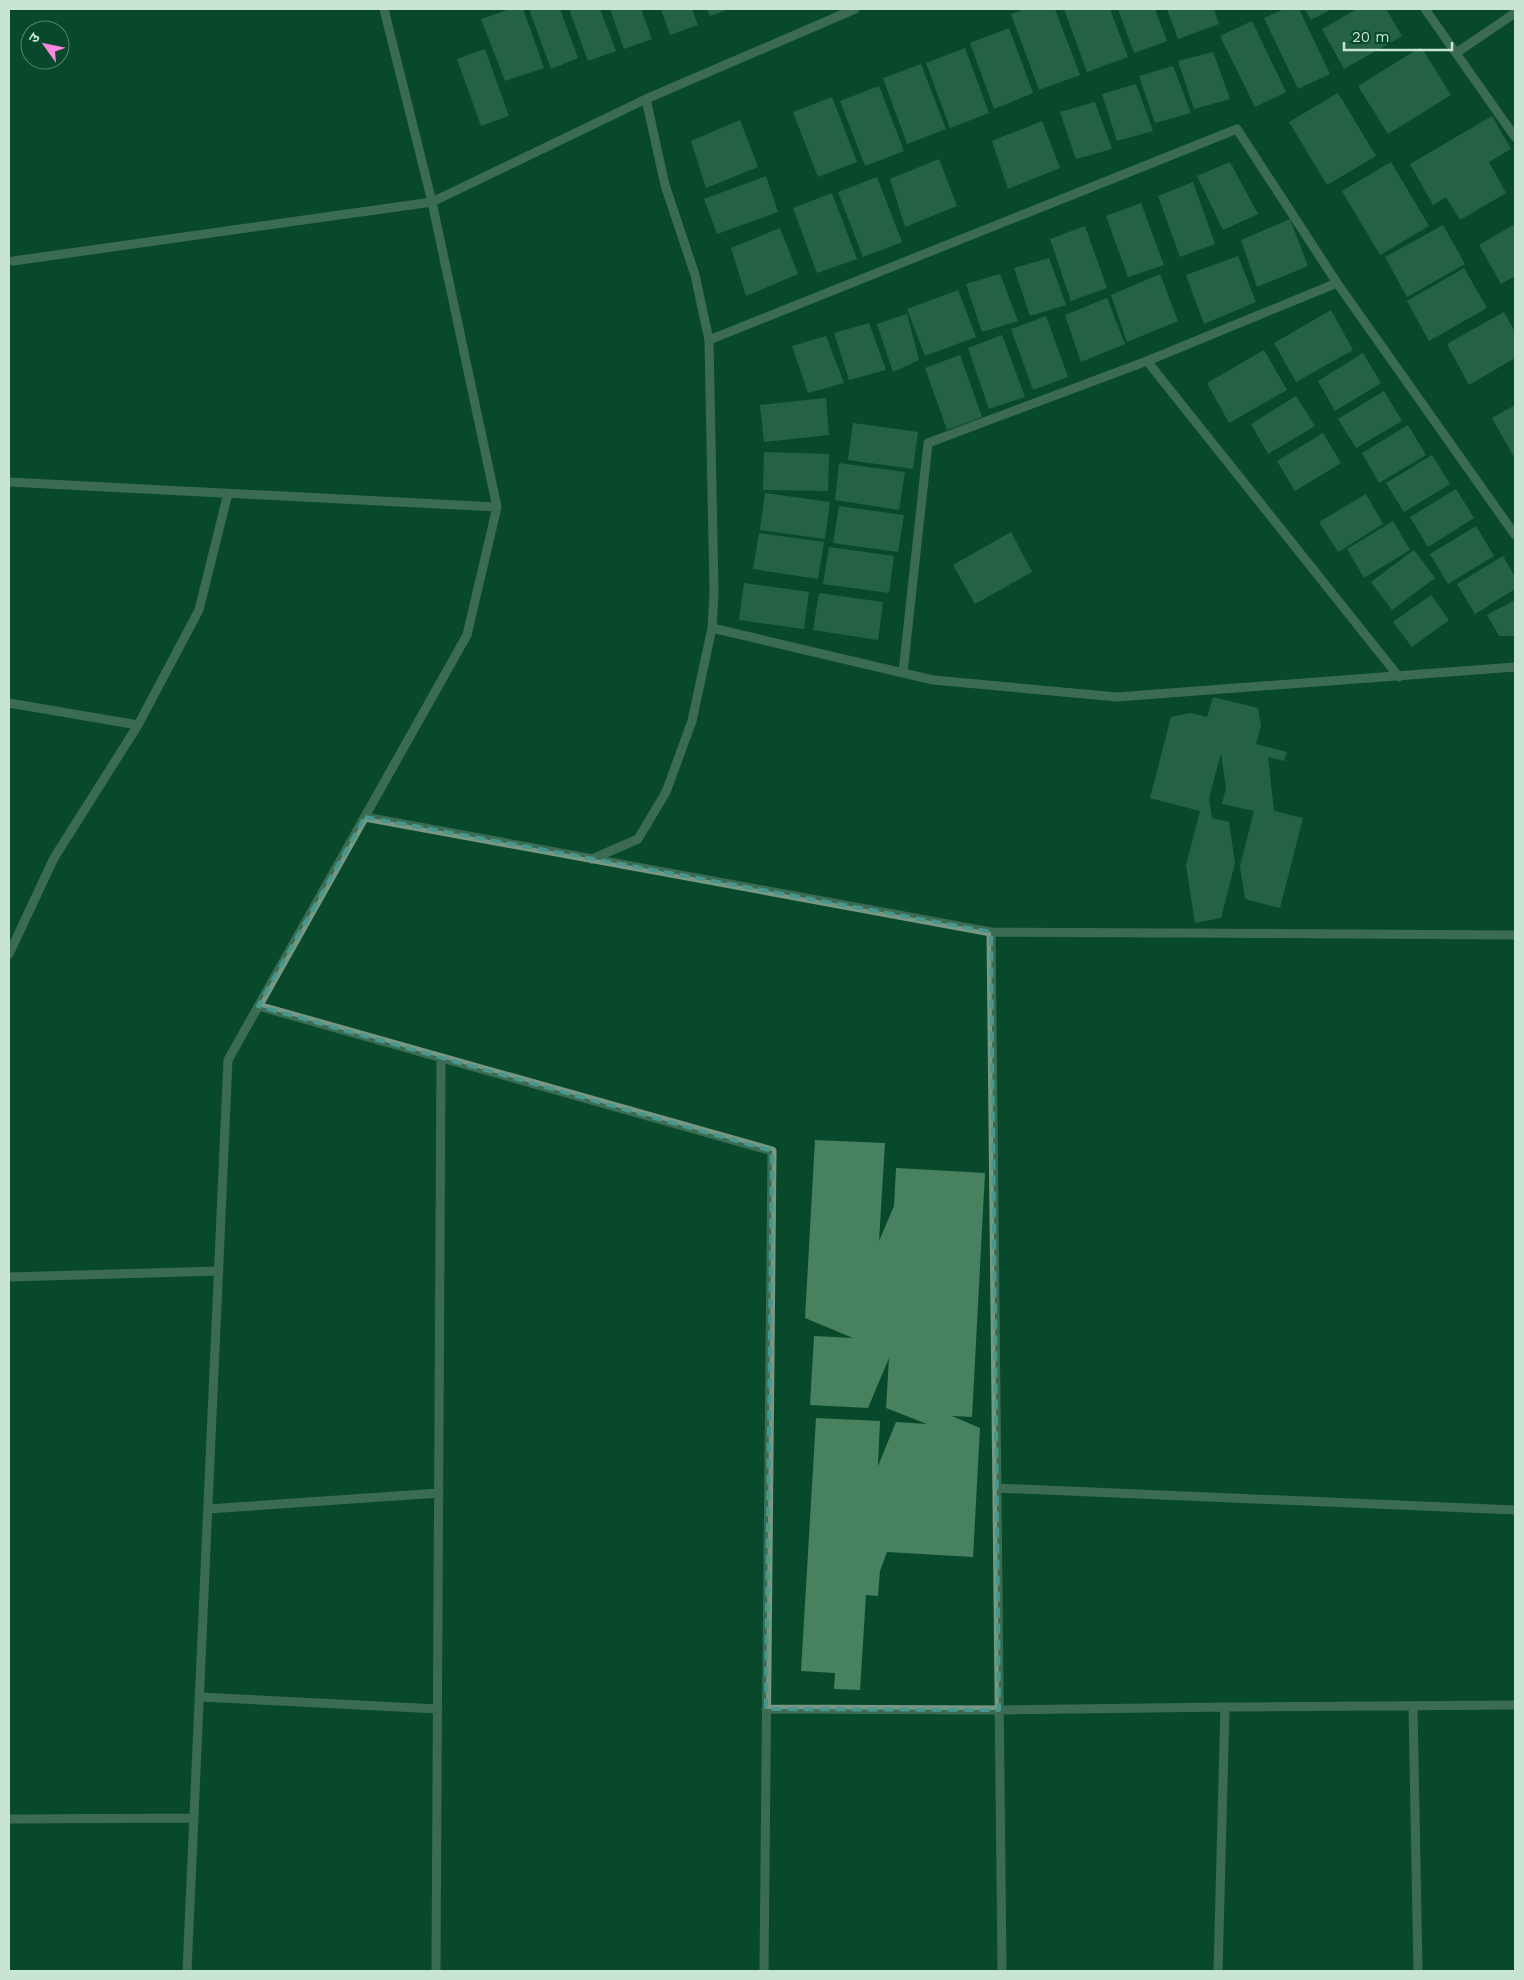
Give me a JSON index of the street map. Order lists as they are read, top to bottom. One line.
{"scale_bar":"20 m","north":"top left"}
